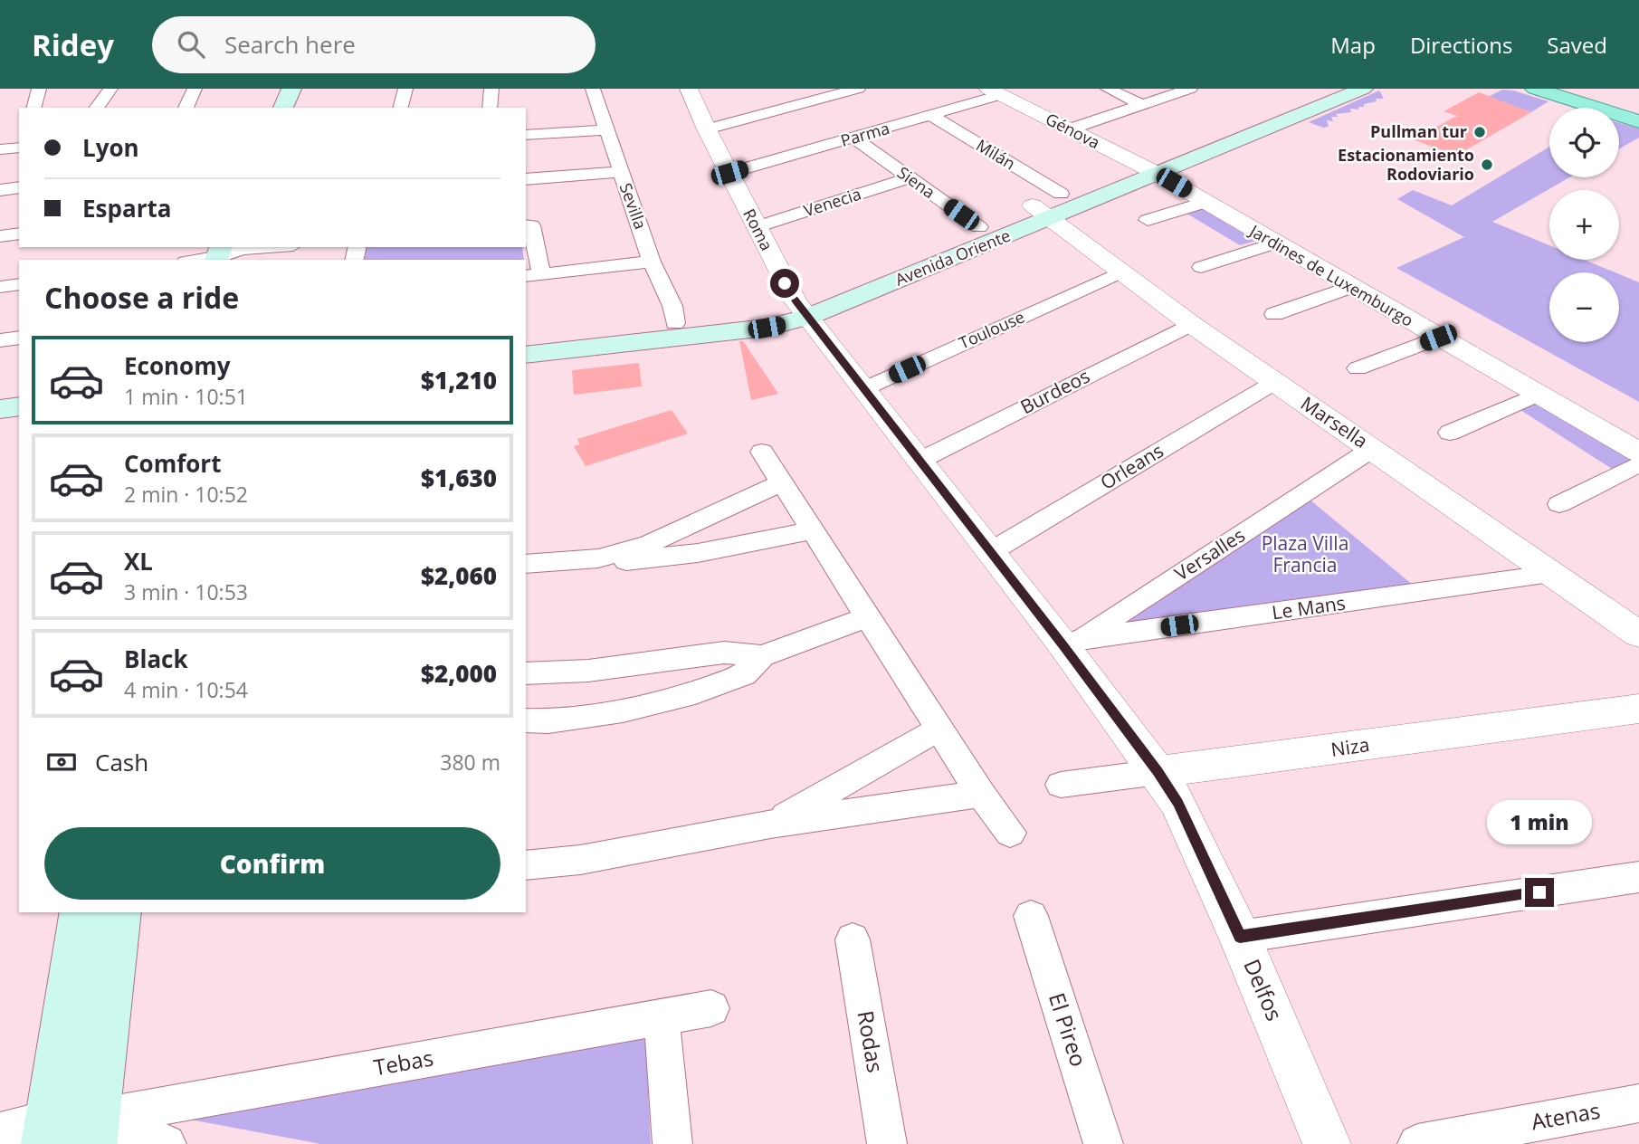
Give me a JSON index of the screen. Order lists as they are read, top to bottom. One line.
{"streets":{"main road":["Avenida Oriente"],"street":["Génova","Parma","Milán","Siena","Venecia","Sevilla","Roma","Jardines de Luxemburgo","Toulouse","Burdeos","Marsella","Orleans","Versalles","Le Mans","Niza","Delfos","El Pireo","Rodas","Tebas","Atenas"]},"crossings":[["Génova","Parma"],["Génova","Avenida Oriente"],["Génova","Jardines de Luxemburgo"],["Parma","Milán"],["Parma","Siena"],["Parma","Roma"],["Milán","Avenida Oriente"],["Milán","Marsella"],["Siena","Venecia"],["Siena","Avenida Oriente"],["Venecia","Roma"],["Sevilla","Avenida Oriente"],["Roma","Avenida Oriente"],["Avenida Oriente","Jardines de Luxemburgo"],["Avenida Oriente","Marsella"],["Toulouse","Marsella"],["Burdeos","Marsella"],["Marsella","Orleans"],["Marsella","Versalles"],["Marsella","Le Mans"],["Versalles","Le Mans"],["Niza","Delfos"]],"parks":["Plaza Villa Francia"],"places":["Pullman tur","Estacionamiento Rodoviario"],"page":{"header":"Ridey","search":"Search here","nav":["Map","Directions","Saved"],"map_buttons":["+","−"],"banner":["Lyon","Esparta"],"heading":"Choose a ride","list":[{"name":"Economy","note":"1 min · 10:51","value":"$1,210"},{"name":"Comfort","note":"2 min · 10:52","value":"$1,630"},{"name":"XL","note":"3 min · 10:53","value":"$2,060"},{"name":"Black","note":"4 min · 10:54","value":"$2,000"}],"pay":["Cash","380 m"],"bubble":"1 min","buttons":"Confirm"}}
